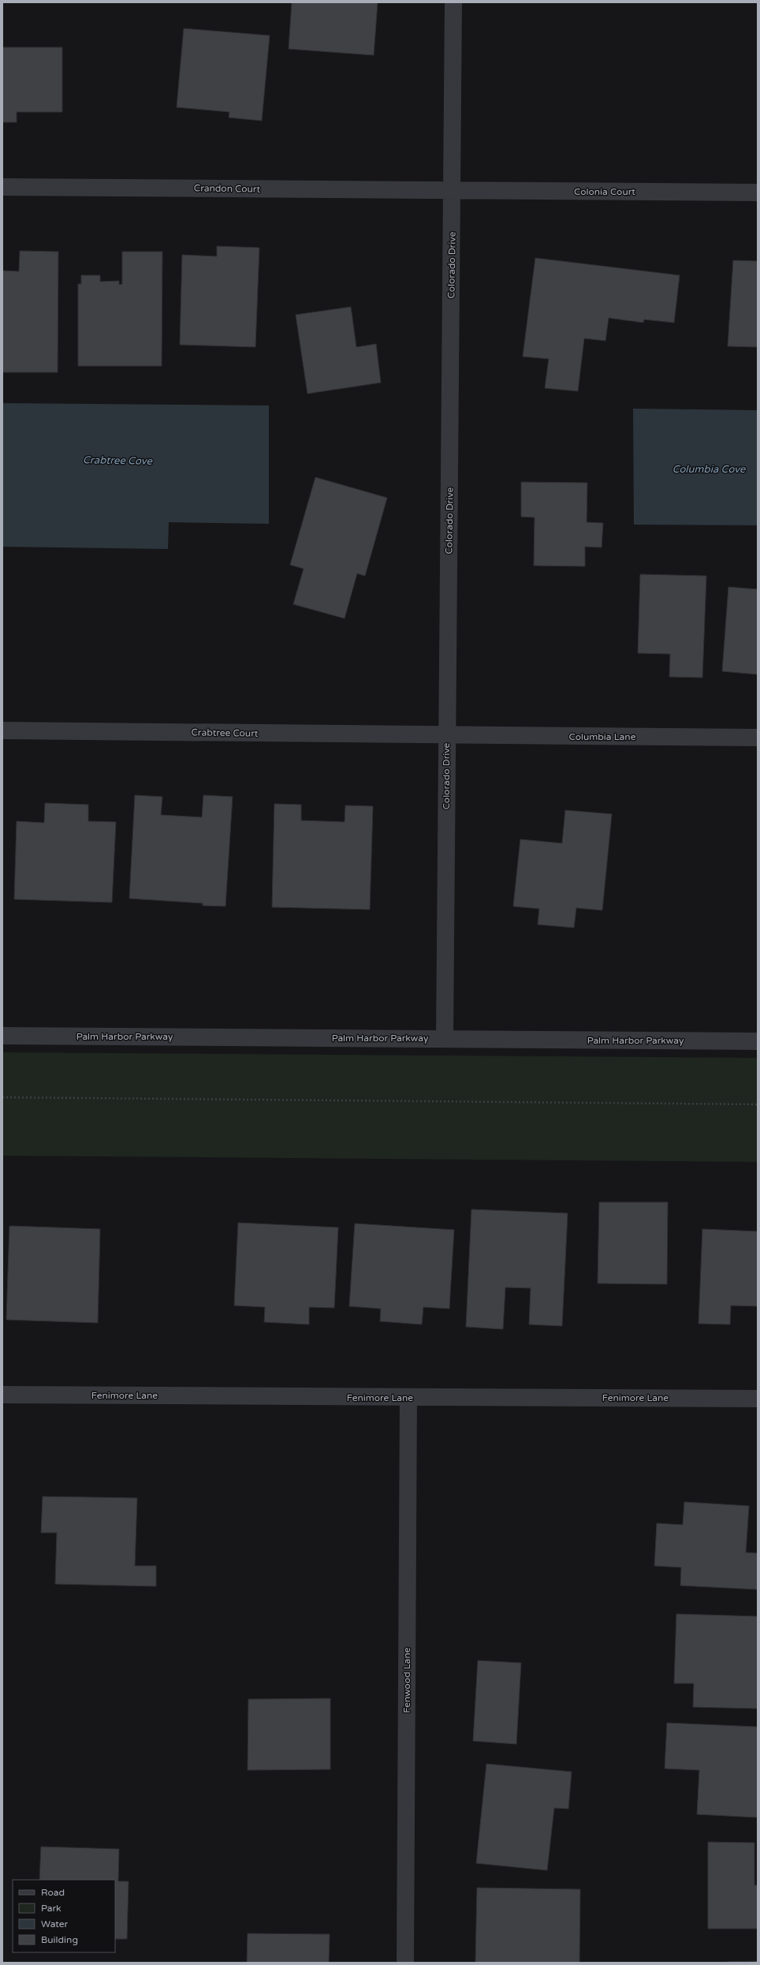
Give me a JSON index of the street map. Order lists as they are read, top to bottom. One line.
{"streets":{"street":["Crandon Court","Colonia Court","Colorado Drive","Crabtree Court","Columbia Lane","Palm Harbor Parkway","Fenimore Lane","Fenwood Lane"]},"crossings":[["Crandon Court","Colonia Court"],["Crandon Court","Colorado Drive"],["Colonia Court","Colorado Drive"],["Colorado Drive","Crabtree Court"],["Colorado Drive","Columbia Lane"],["Colorado Drive","Palm Harbor Parkway"],["Crabtree Court","Columbia Lane"],["Fenimore Lane","Fenwood Lane"]],"water":["Crabtree Cove","Columbia Cove"],"legend":["Road","Park","Water","Building"]}
